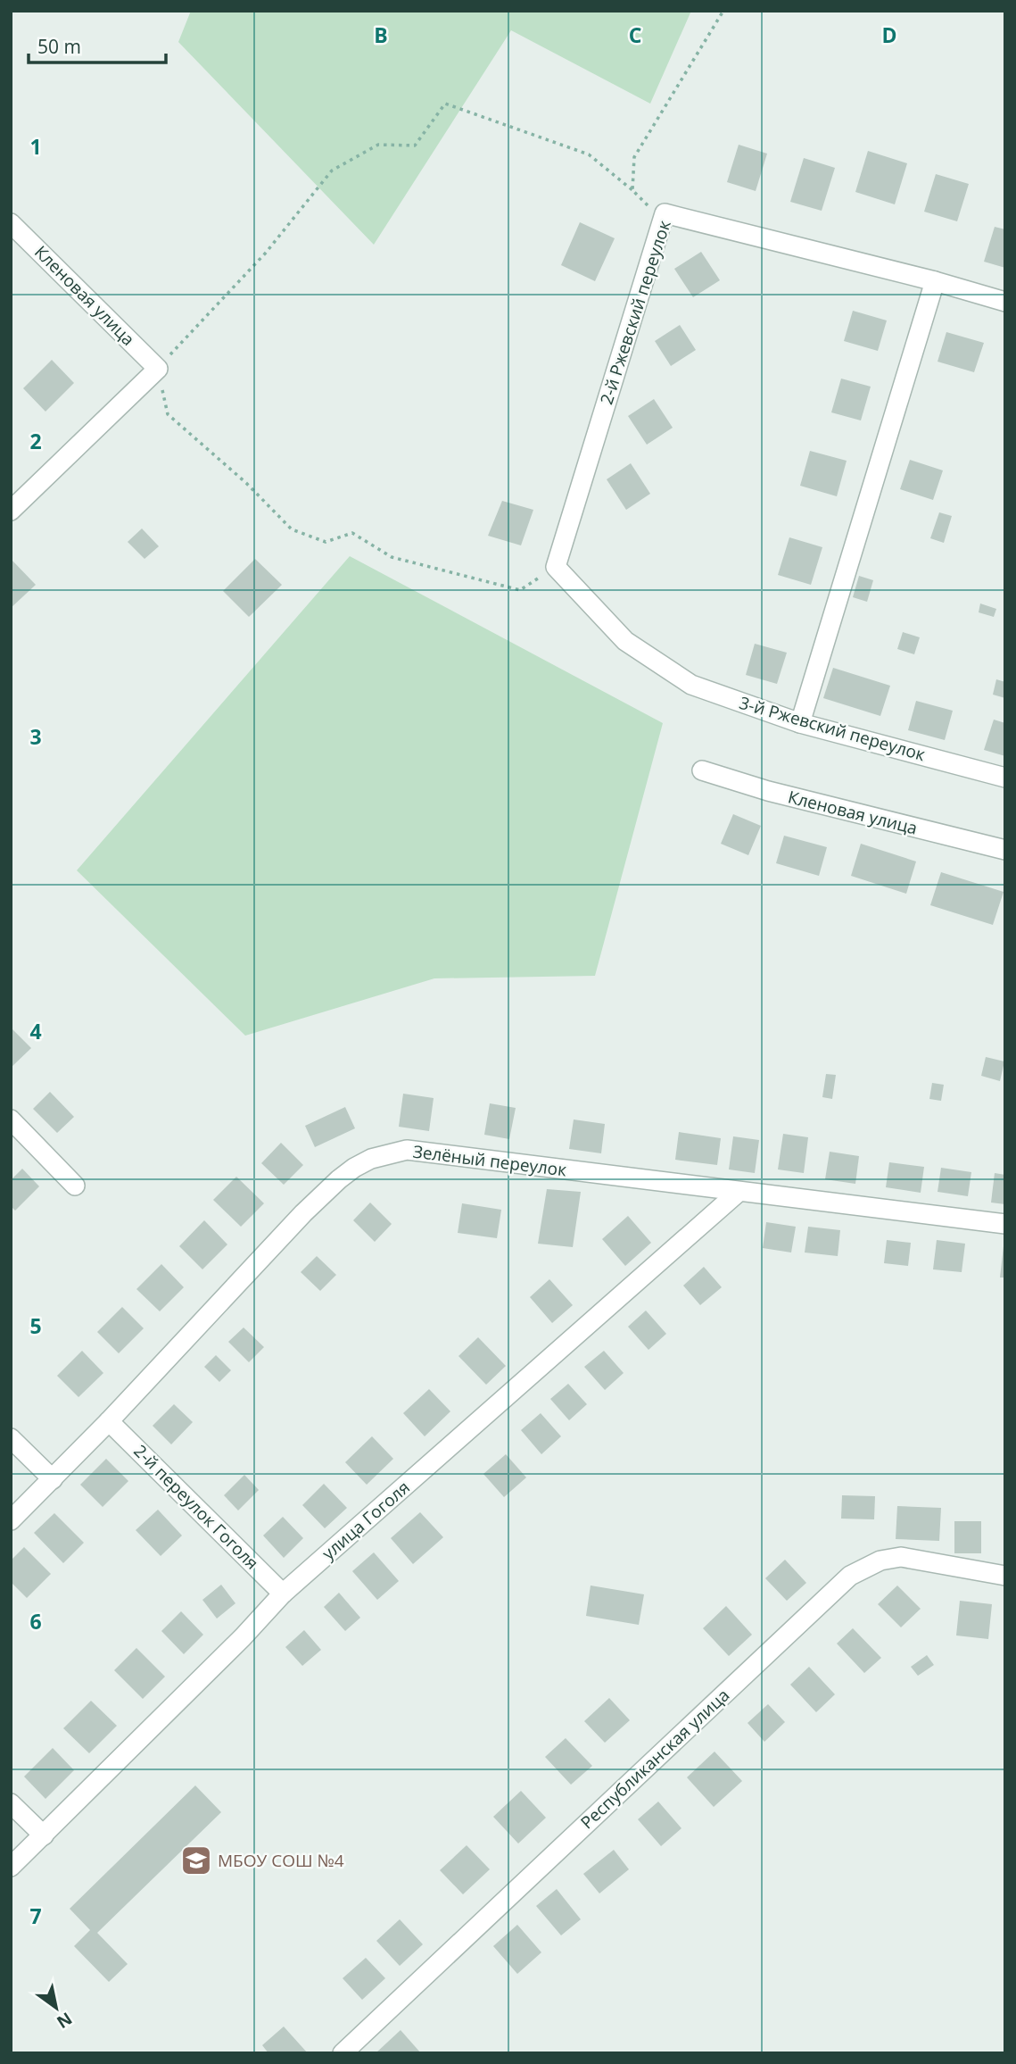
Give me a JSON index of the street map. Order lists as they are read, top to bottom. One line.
{"streets":{"street":["Кленовая улица","2-й Ржевский переулок","3-й Ржевский переулок","Зелёный переулок","2-й переулок Гоголя","улица Гоголя","Республиканская улица"]},"crossings":[["2-й Ржевский переулок","3-й Ржевский переулок"],["Зелёный переулок","2-й переулок Гоголя"],["Зелёный переулок","улица Гоголя"],["2-й переулок Гоголя","улица Гоголя"]],"places":{"school or university":["МБОУ СОШ №4"]},"scale_bar":"50 m","north":"bottom right","grid":{"columns":["B","C","D"],"rows":["1","2","3","4","5","6","7"]}}
